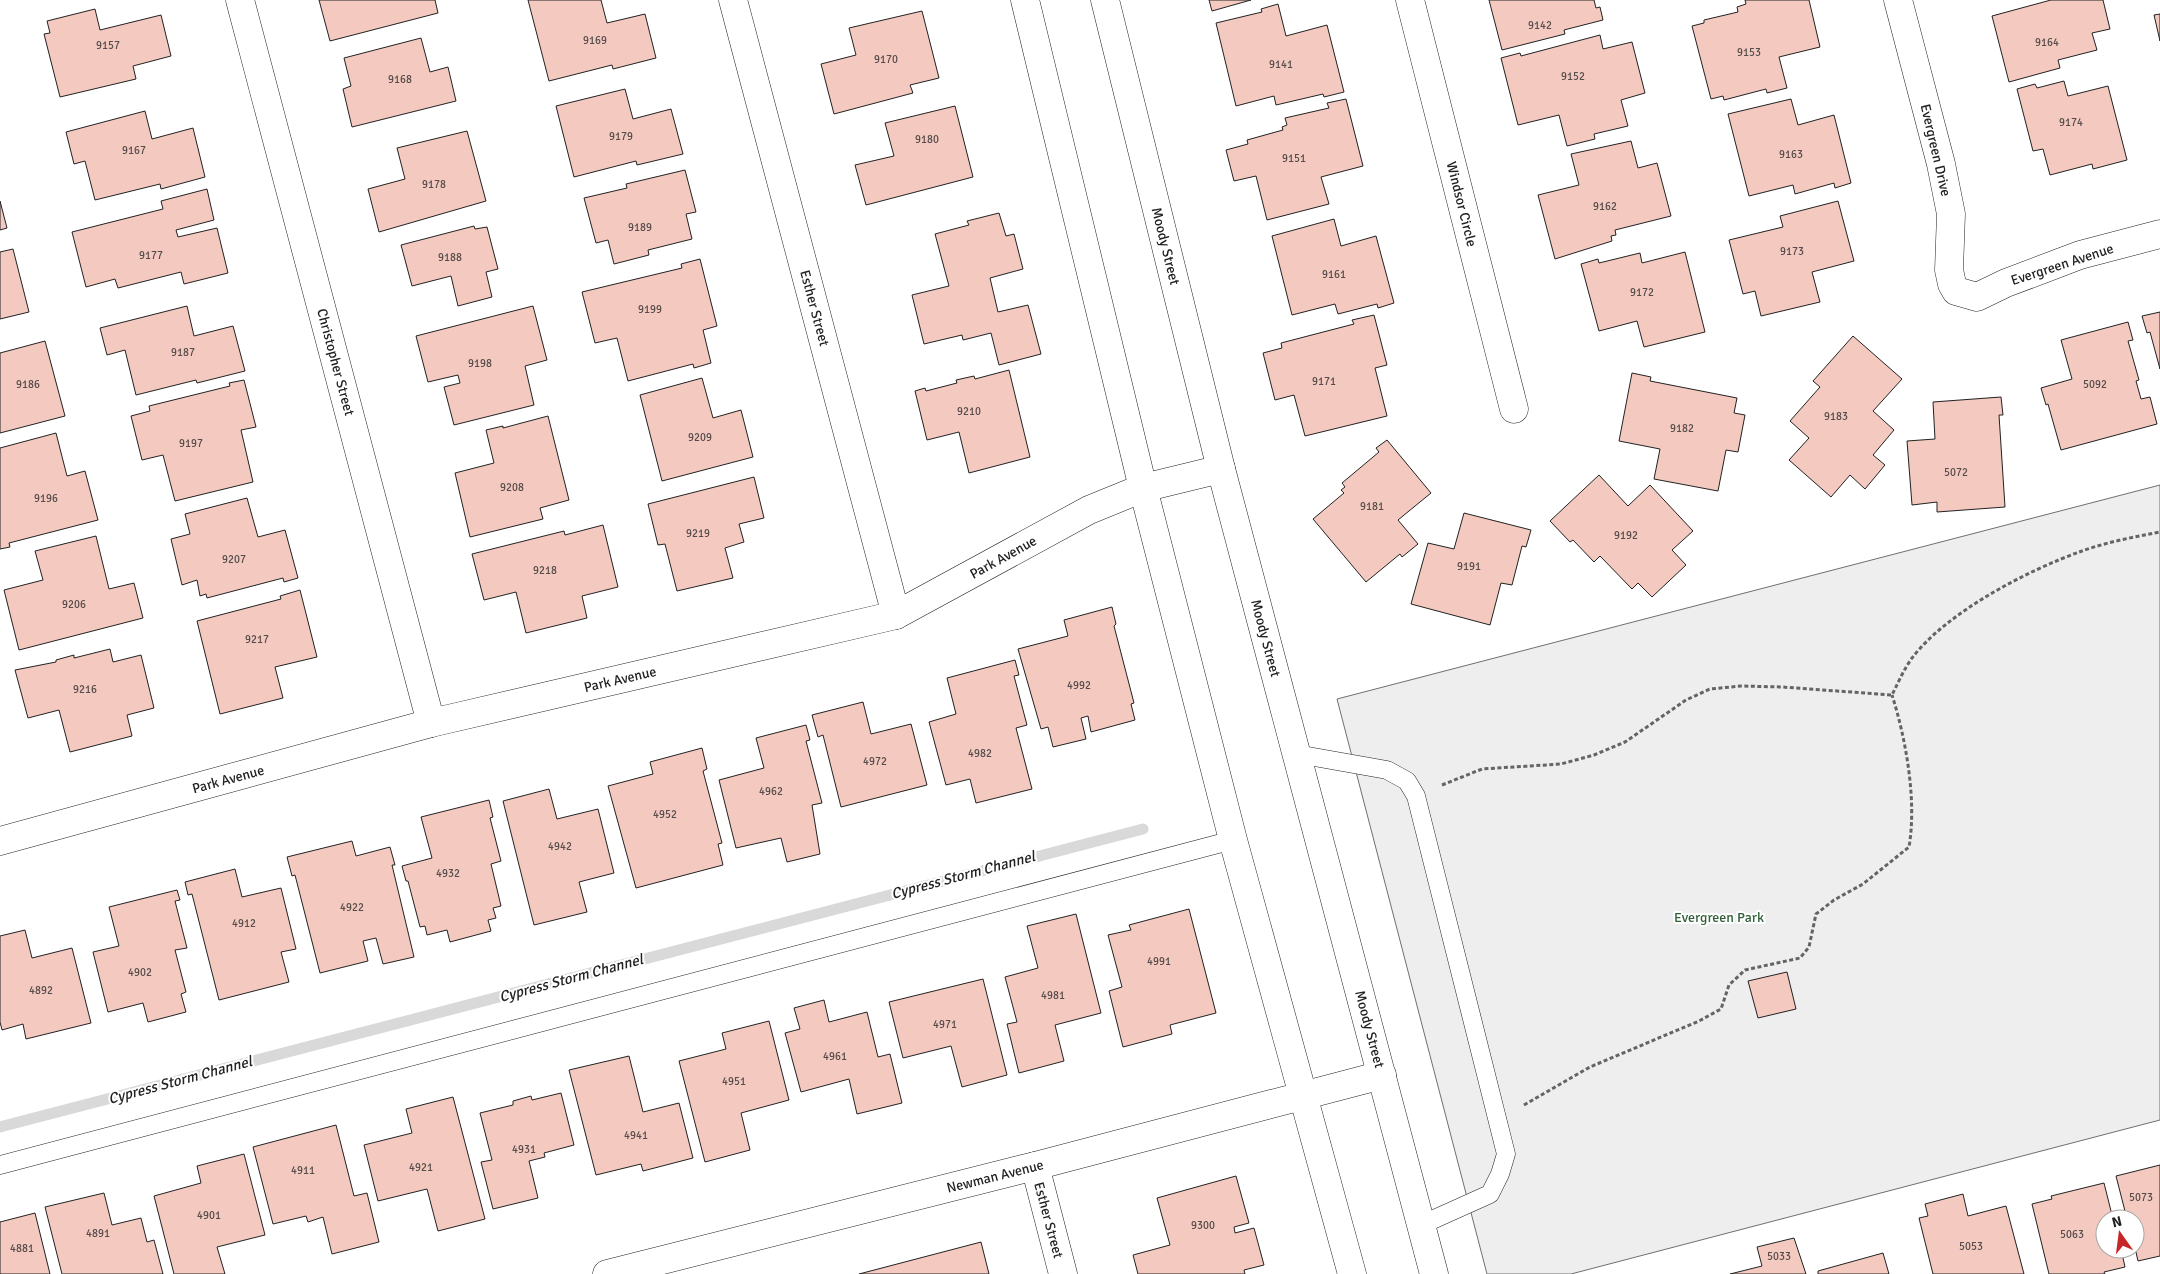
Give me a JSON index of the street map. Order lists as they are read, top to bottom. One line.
{"streets":{"street":["Evergreen Drive","Windsor Circle","Moody Street","Evergreen Avenue","Esther Street","Christopher Street","Park Avenue","Newman Avenue"]},"crossings":[["Evergreen Drive","Evergreen Avenue"],["Moody Street","Park Avenue"],["Moody Street","Newman Avenue"],["Esther Street","Park Avenue"],["Esther Street","Newman Avenue"],["Christopher Street","Park Avenue"]],"water":["Cypress Storm Channel"],"parks":["Evergreen Park"],"house_numbers":["9142","9169","9164","9157","9153","9170","9141","9152","9168","9174","9179","9180","9167","9163","9151","9178","9162","9189","9173","9177","9188","9161","9172","9199","9187","9198","9171","9186","5092","9210","9183","9182","9209","9197","5072","9208","9196","9181","9219","9192","9207","9191","9218","9206","9217","4992","9216","4982","4972","4962","4952","4942","4932","4922","4912","4991","4902","4892","4981","4971","4961","4951","4941","4931","4921","4911","5073","4901","9300","4891","5063","5053","4881","5033"],"north":"top"}
